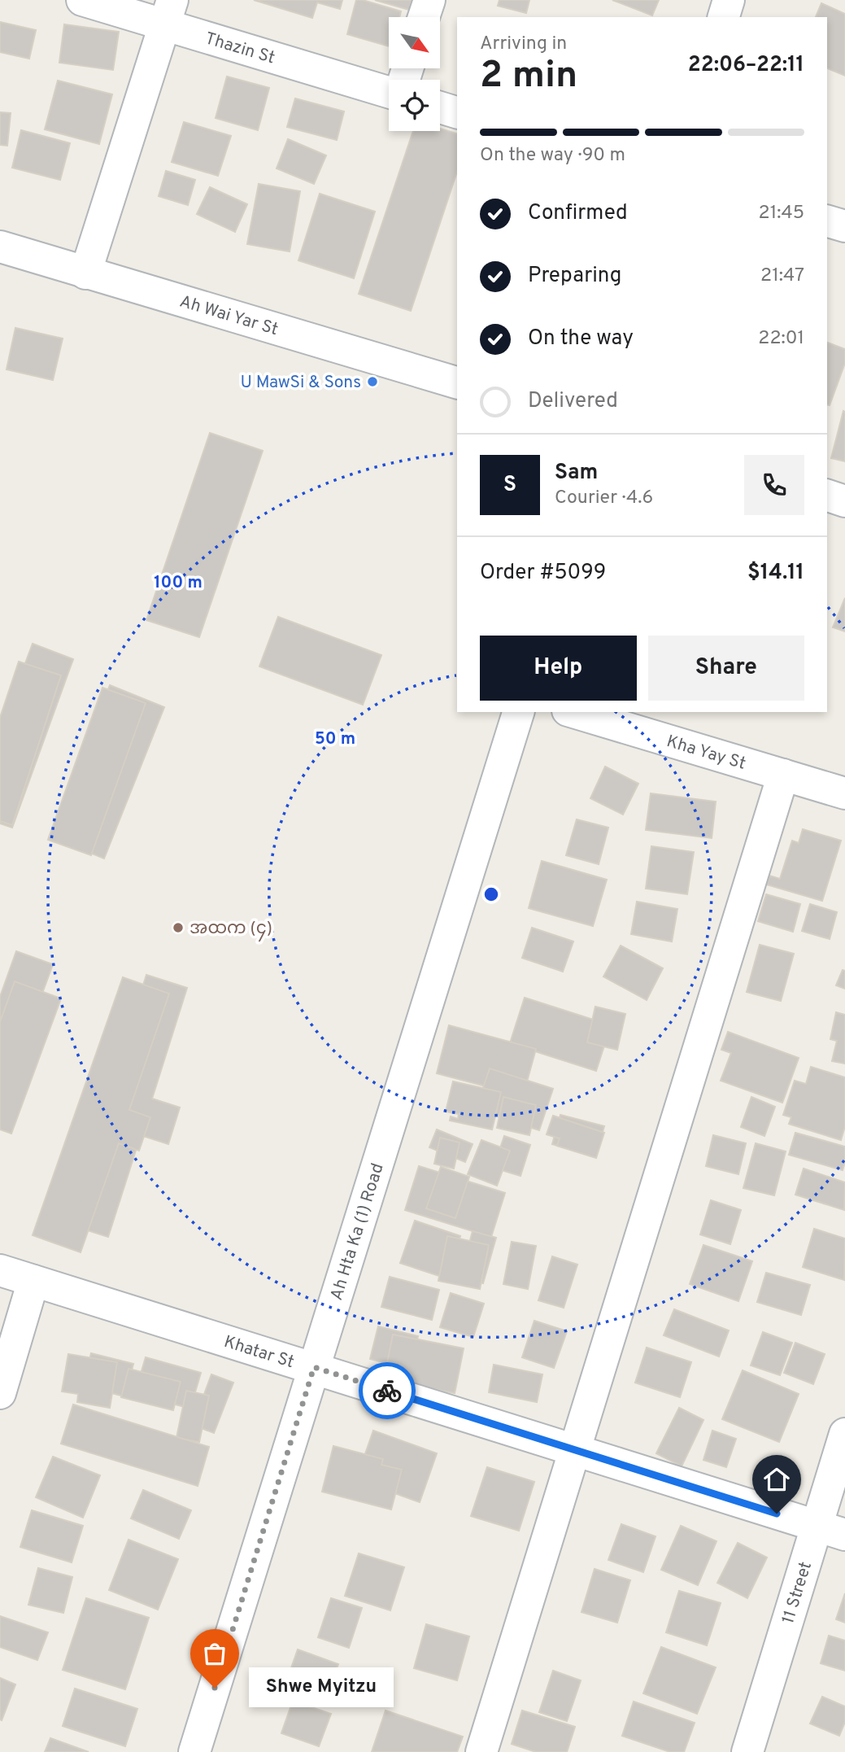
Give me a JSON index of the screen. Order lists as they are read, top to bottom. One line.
{"streets":{"street":["Thazin St","Ah Wai Yar St","Kha Yay St","Ah Hta Ka (1) Road","Khatar St","11 Street"]},"crossings":[["Ah Hta Ka (1) Road","Khatar St"],["Khatar St","11 Street"]],"places":["U MawSi & Sons","အထက (၄)","Shwe Myitzu"],"north":"bottom right","page":{"heading":["2 min","Arriving in","22:06–22:11"],"panel":["Sam","Courier · 4.6","Order #5099","$14.11"],"bar":"On the way · 90 m","list":[["Confirmed","21:45"],["Preparing","21:47"],["On the way","22:01"],"Delivered"],"round":"S","buttons":["Help","Share"],"bubble":"Shwe Myitzu"},"rings":["100 m","50 m"]}
